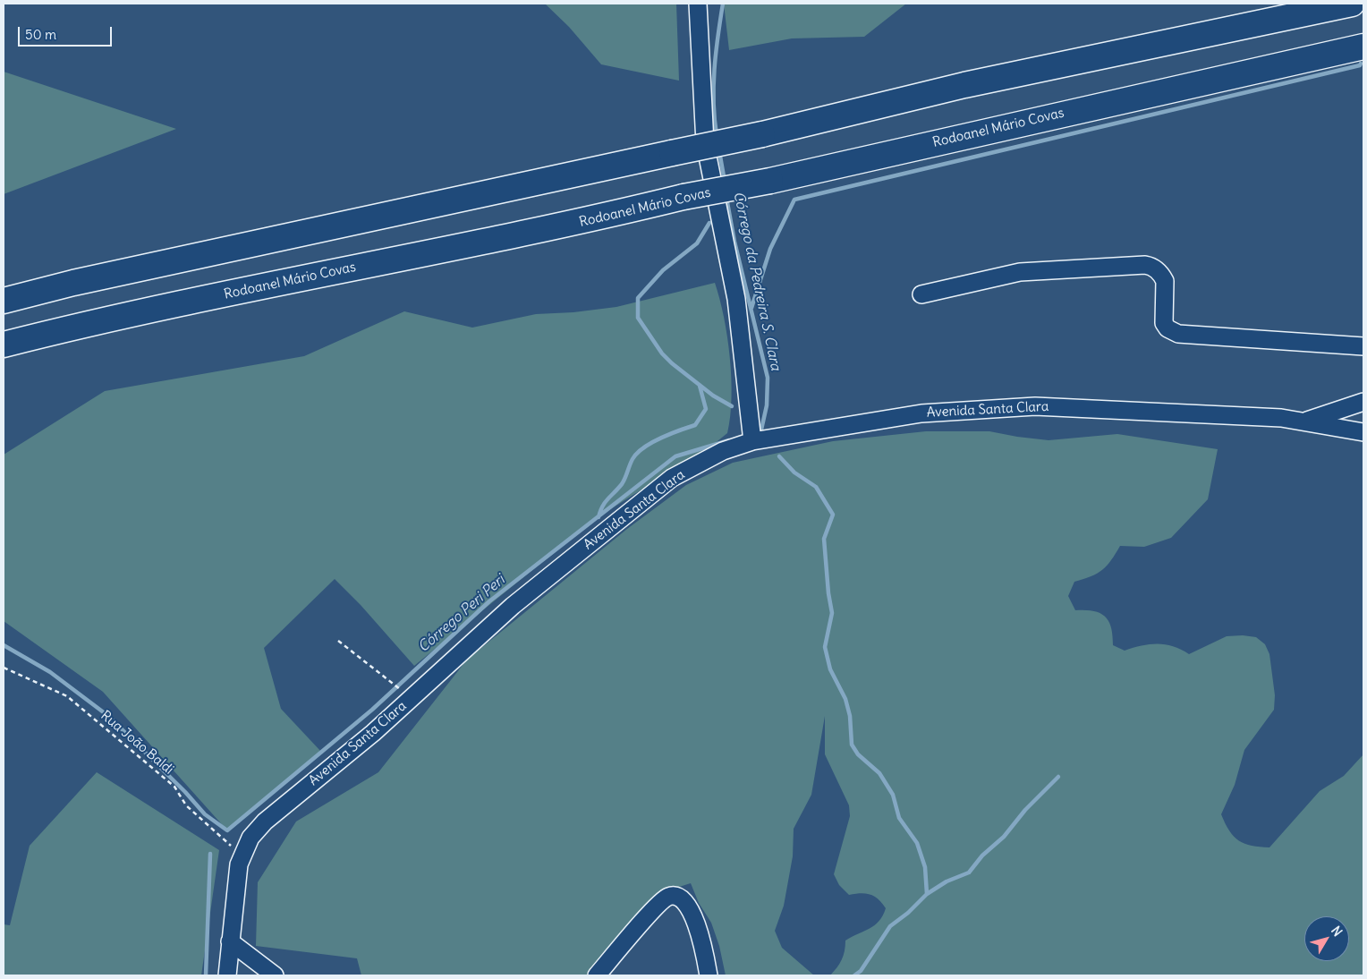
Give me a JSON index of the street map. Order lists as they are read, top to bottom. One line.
{"streets":{"highway":["Rodoanel Mário Covas"],"street":["Avenida Santa Clara"],"path":["Rua João Baldi"]},"crossings":[["Avenida Santa Clara","Rua João Baldi"]],"water":["Córrego da Pedreira S. Clara","Córrego Peri Peri"],"scale_bar":"50 m","north":"top right"}
